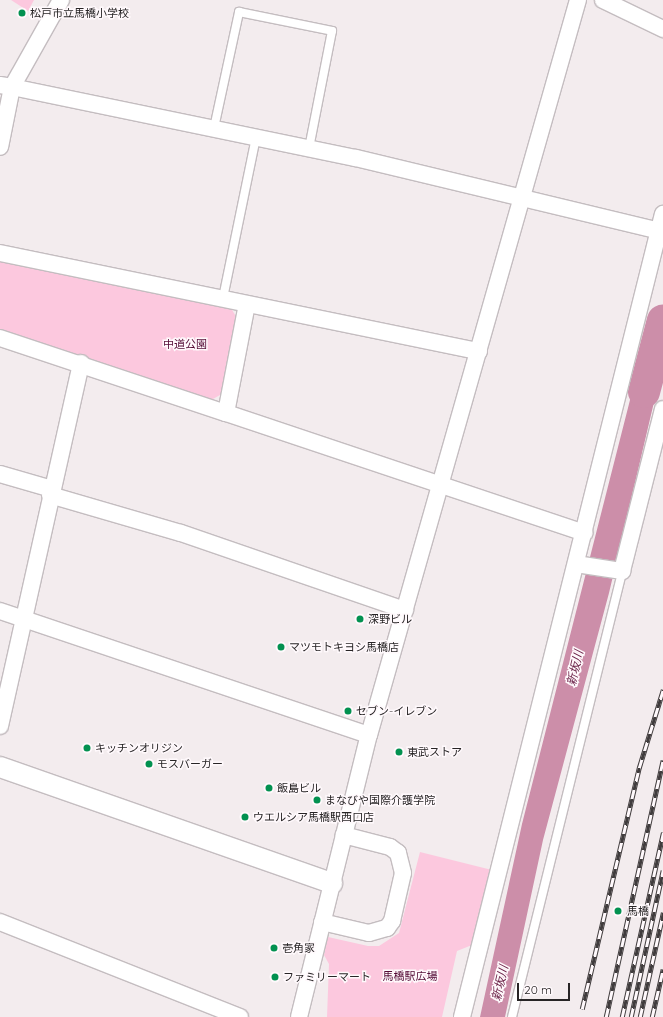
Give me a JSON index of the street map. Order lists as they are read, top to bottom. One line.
{"water":["新坂川"],"parks":["中道公園","馬橋駅広場"],"places":["松戸市立馬橋小学校","深野ビル","マツモトキヨシ馬橋店","セブン-イレブン","キッチンオリジン","東武ストア","モスバーガー","飯島ビル","まなびや国際介護学院","ウエルシア馬橋駅西口店","馬橋","壱角家","ファミリーマート"],"scale_bar":"20 m"}
